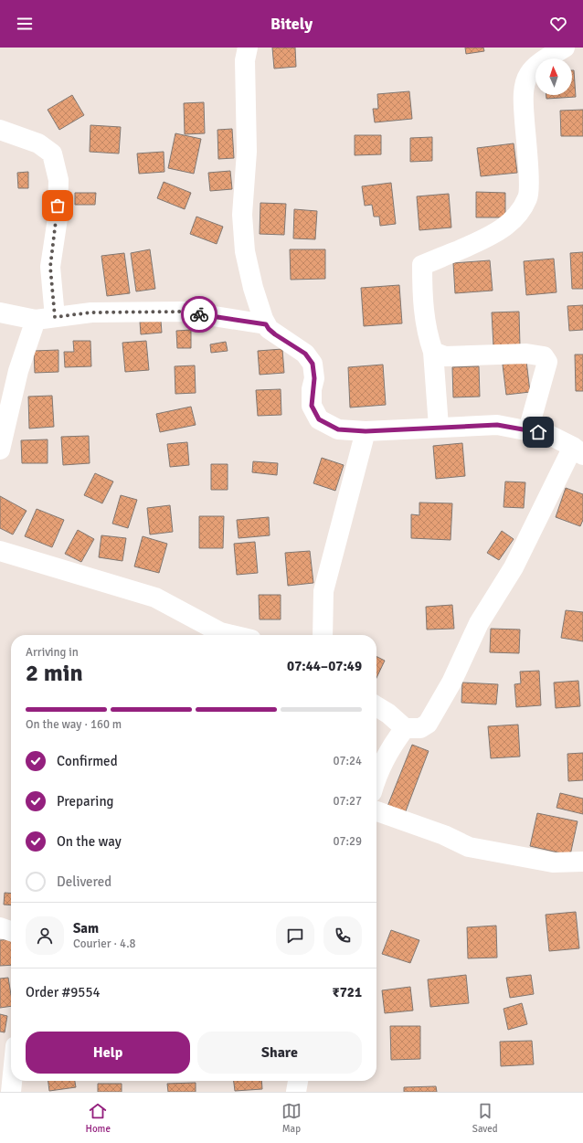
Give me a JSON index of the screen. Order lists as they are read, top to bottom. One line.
{"north":"top","page":{"header":"Bitely","heading":["2 min","Arriving in","07:44–07:49"],"panel":["Sam","Courier · 4.8","Order #9554","₹721"],"bar":"On the way · 160 m","list":[["Confirmed","07:24"],["Preparing","07:27"],["On the way","07:29"],"Delivered"],"buttons":["Help","Share"],"tabs":["Home","Map","Saved"]}}
